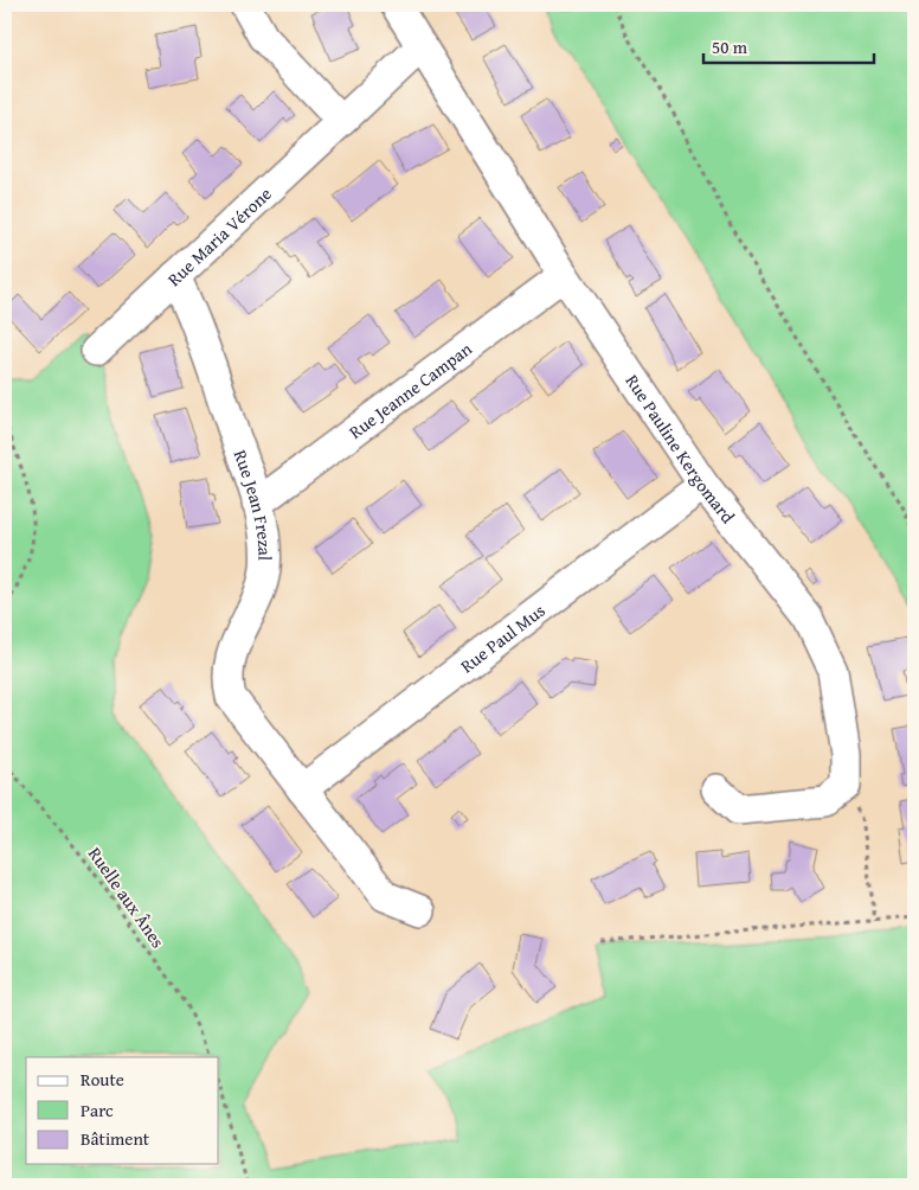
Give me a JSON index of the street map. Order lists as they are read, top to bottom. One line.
{"streets":{"street":["Rue Maria Vérone","Rue Jeanne Campan","Rue Pauline Kergomard","Rue Jean Frezal","Rue Paul Mus"],"path":["Ruelle aux Ânes"]},"crossings":[["Rue Maria Vérone","Rue Pauline Kergomard"],["Rue Maria Vérone","Rue Jean Frezal"],["Rue Jeanne Campan","Rue Pauline Kergomard"],["Rue Jeanne Campan","Rue Jean Frezal"],["Rue Pauline Kergomard","Rue Paul Mus"],["Rue Jean Frezal","Rue Paul Mus"]],"legend":["Route","Parc","Bâtiment"],"scale_bar":"50 m"}
